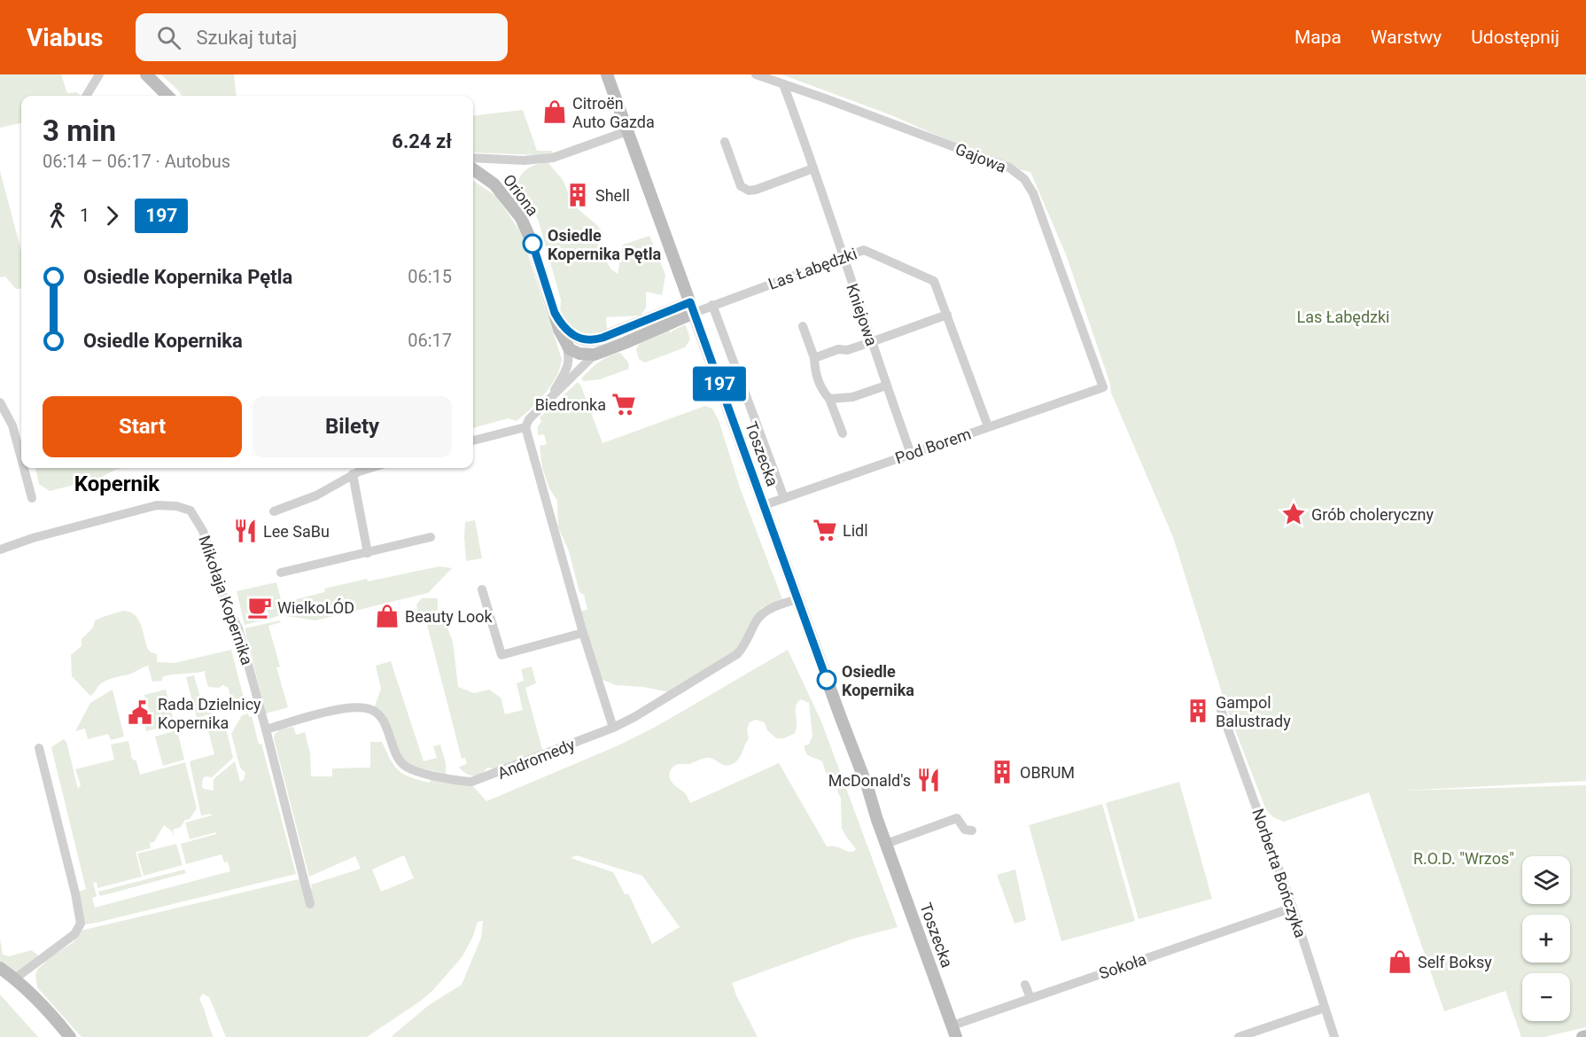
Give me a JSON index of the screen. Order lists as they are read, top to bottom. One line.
{"streets":{"main road":["Oriona","Toszecka"],"street":["Gajowa","Las Łabędzki","Kniejowa","Pod Borem","Mikołaja Kopernika","Andromedy","Norberta Bończyka","Sokoła"]},"crossings":[["Gajowa","Kniejowa"],["Gajowa","Pod Borem"],["Las Łabędzki","Kniejowa"],["Las Łabędzki","Pod Borem"],["Las Łabędzki","Toszecka"],["Kniejowa","Pod Borem"],["Pod Borem","Toszecka"],["Toszecka","Andromedy"],["Toszecka","Sokoła"],["Mikołaja Kopernika","Andromedy"],["Norberta Bończyka","Sokoła"]],"districts":["Kopernik"],"parks":["Las Łabędzki","R.O.D. \"Wrzos\""],"places":{"shop":["Citroën Auto Gazda","Beauty Look","Self Boksy"],"building":["Shell","Gampol Balustrady","OBRUM"],"other":["Osiedle Kopernika Pętla","Osiedle Kopernika"],"supermarket":["Biedronka","Lidl"],"place":["Grób choleryczny"],"restaurant":["Lee SaBu","McDonald's"],"cafe":["WielkoLÓD"],"public building":["Rada Dzielnicy Kopernika"]},"lines":["bus line 197"],"page":{"header":"Viabus","search":"Szukaj tutaj","nav":["Mapa","Warstwy","Udostępnij"],"on_map":"197","heading":["3 min","06:14 – 06:17 · Autobus","6.24 zł"],"legs":["1","197"],"list":[{"name":"Osiedle Kopernika Pętla","value":"06:15"},{"name":"Osiedle Kopernika","value":"06:17"}],"buttons":["Start","Bilety"],"map_buttons":["+","−"]}}
